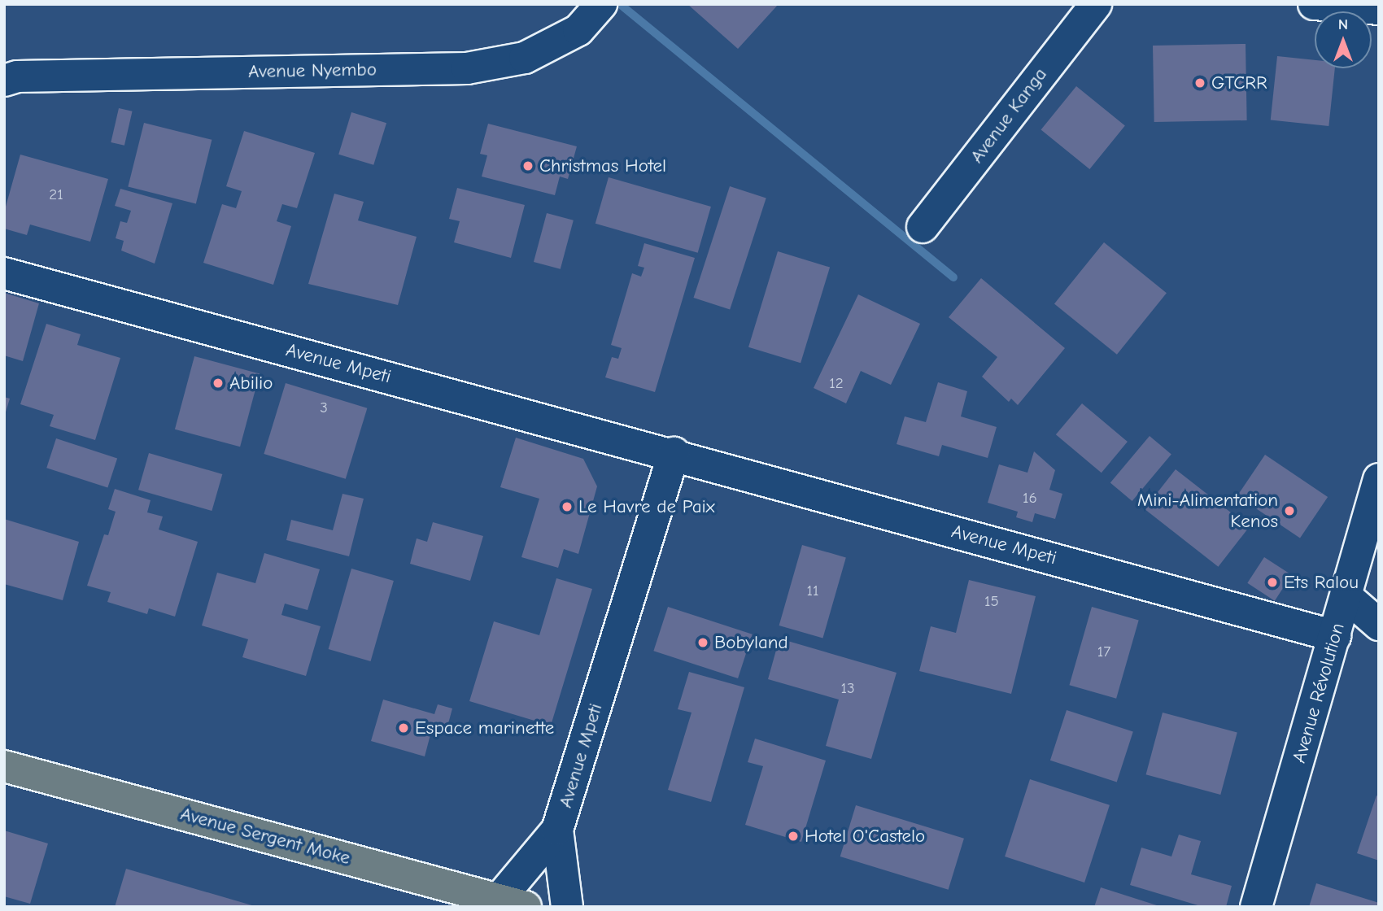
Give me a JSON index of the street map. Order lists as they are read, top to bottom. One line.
{"streets":{"main road":["Avenue Sergent Moke"],"street":["Avenue Nyembo","Avenue Kanga","Avenue Mpeti","Avenue Révolution"]},"crossings":[["Avenue Mpeti","Avenue Révolution"],["Avenue Mpeti","Avenue Sergent Moke"]],"places":["GTCRR","Christmas Hotel","Abilio","Le Havre de Paix","Mini-Alimentation Kenos","Ets Ralou","Bobyland","Espace marinette","Hotel O'Castelo"],"house_numbers":["21","12","3","16","11","15","17","13"],"north":"top"}
